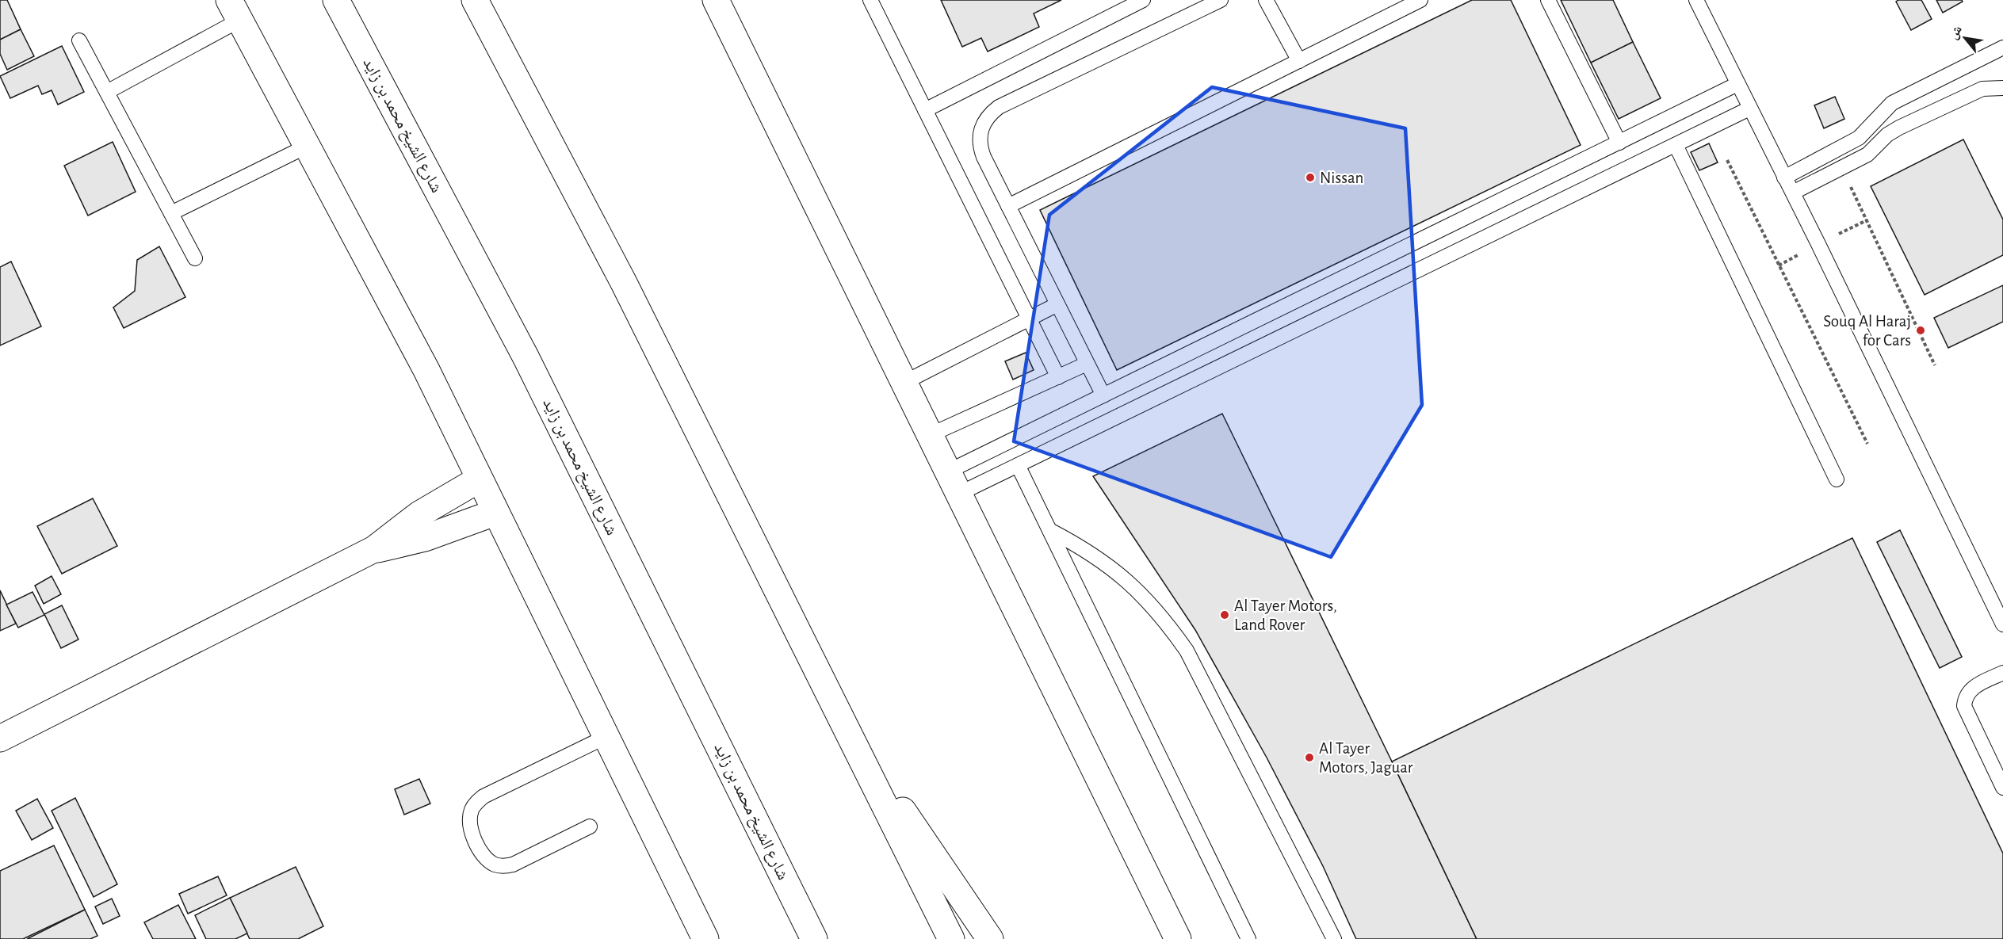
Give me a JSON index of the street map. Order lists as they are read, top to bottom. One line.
{"streets":{"main road":["شارع الشيخ محمد بن زايد"]},"places":["Nissan","Souq Al Haraj for Cars","Al Tayer Motors, Land Rover","Al Tayer Motors, Jaguar"],"north":"top left"}
